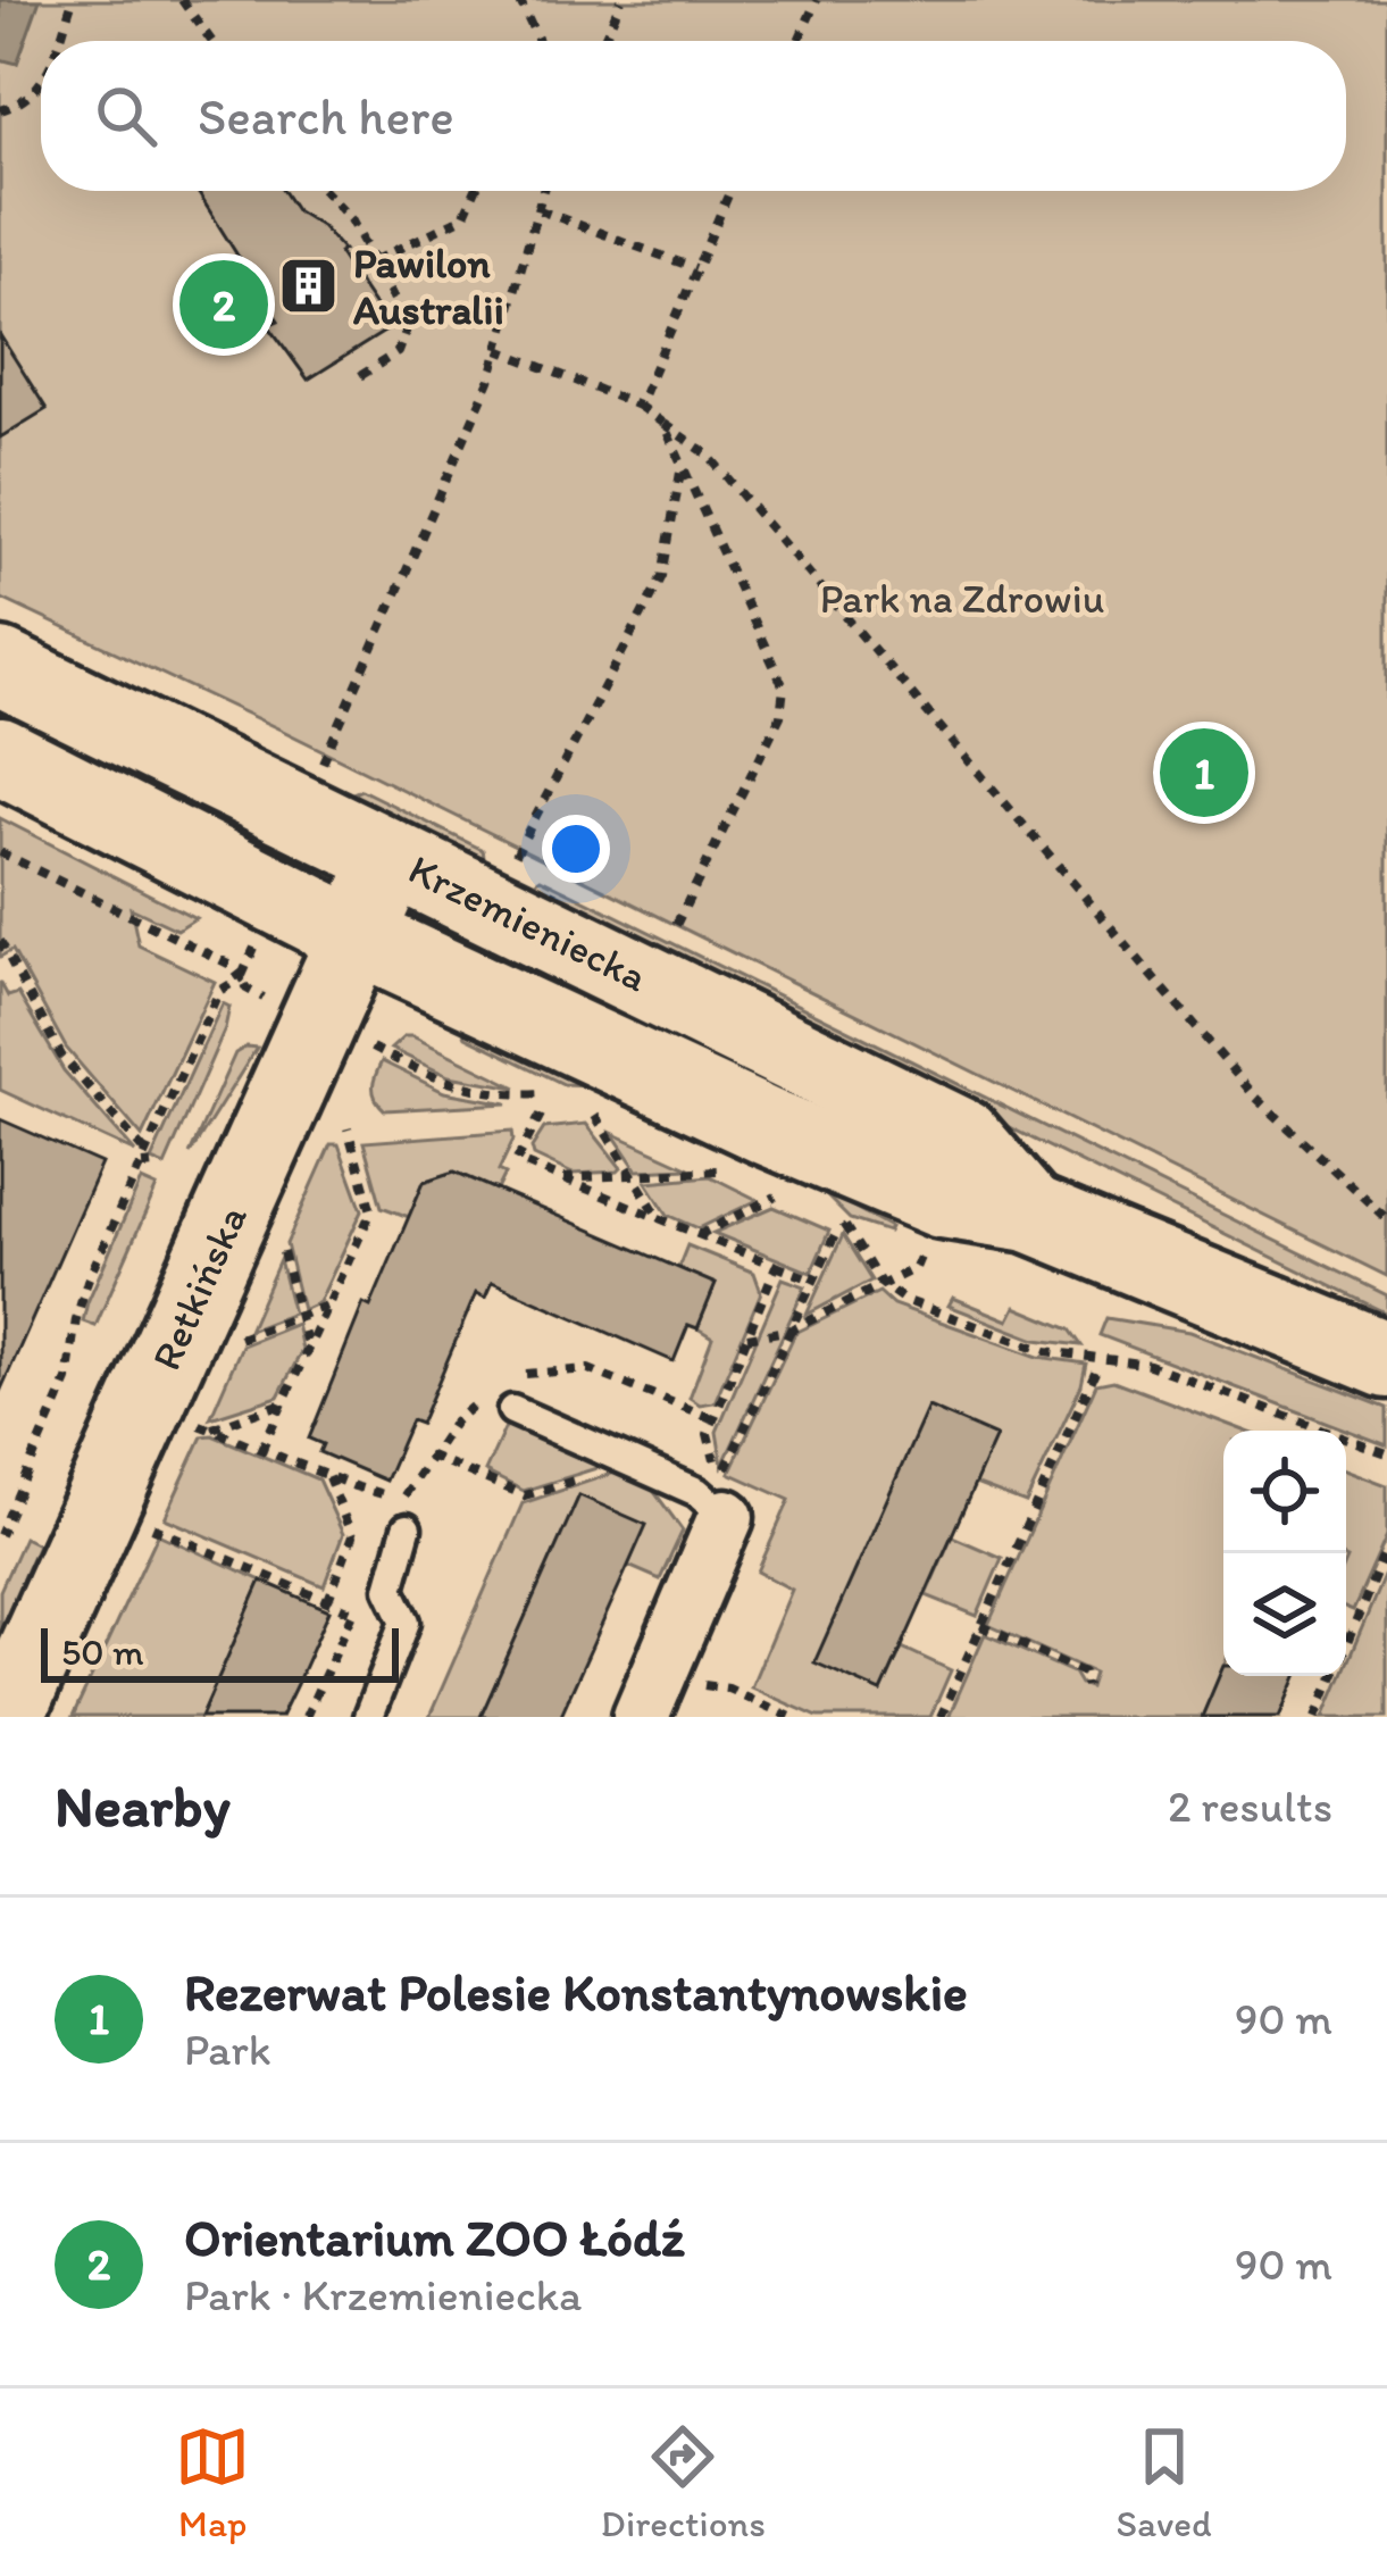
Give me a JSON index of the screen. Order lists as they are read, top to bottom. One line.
{"streets":{"main road":["Krzemieniecka","Retkińska"]},"crossings":[["Krzemieniecka","Retkińska"]],"parks":["Park na Zdrowiu"],"places":{"building":["Pawilon Australii"]},"scale_bar":"50 m","page":{"search":"Search here","pins":["2","1"],"scale":"50 m","heading":["Nearby","2 results"],"list":[{"mark":"1","name":"Rezerwat Polesie Konstantynowskie","note":"Park","value":"90 m"},{"mark":"2","name":"Orientarium ZOO Łódź","note":"Park · Krzemieniecka","value":"90 m"}],"nav":["Map","Directions","Saved"]}}
